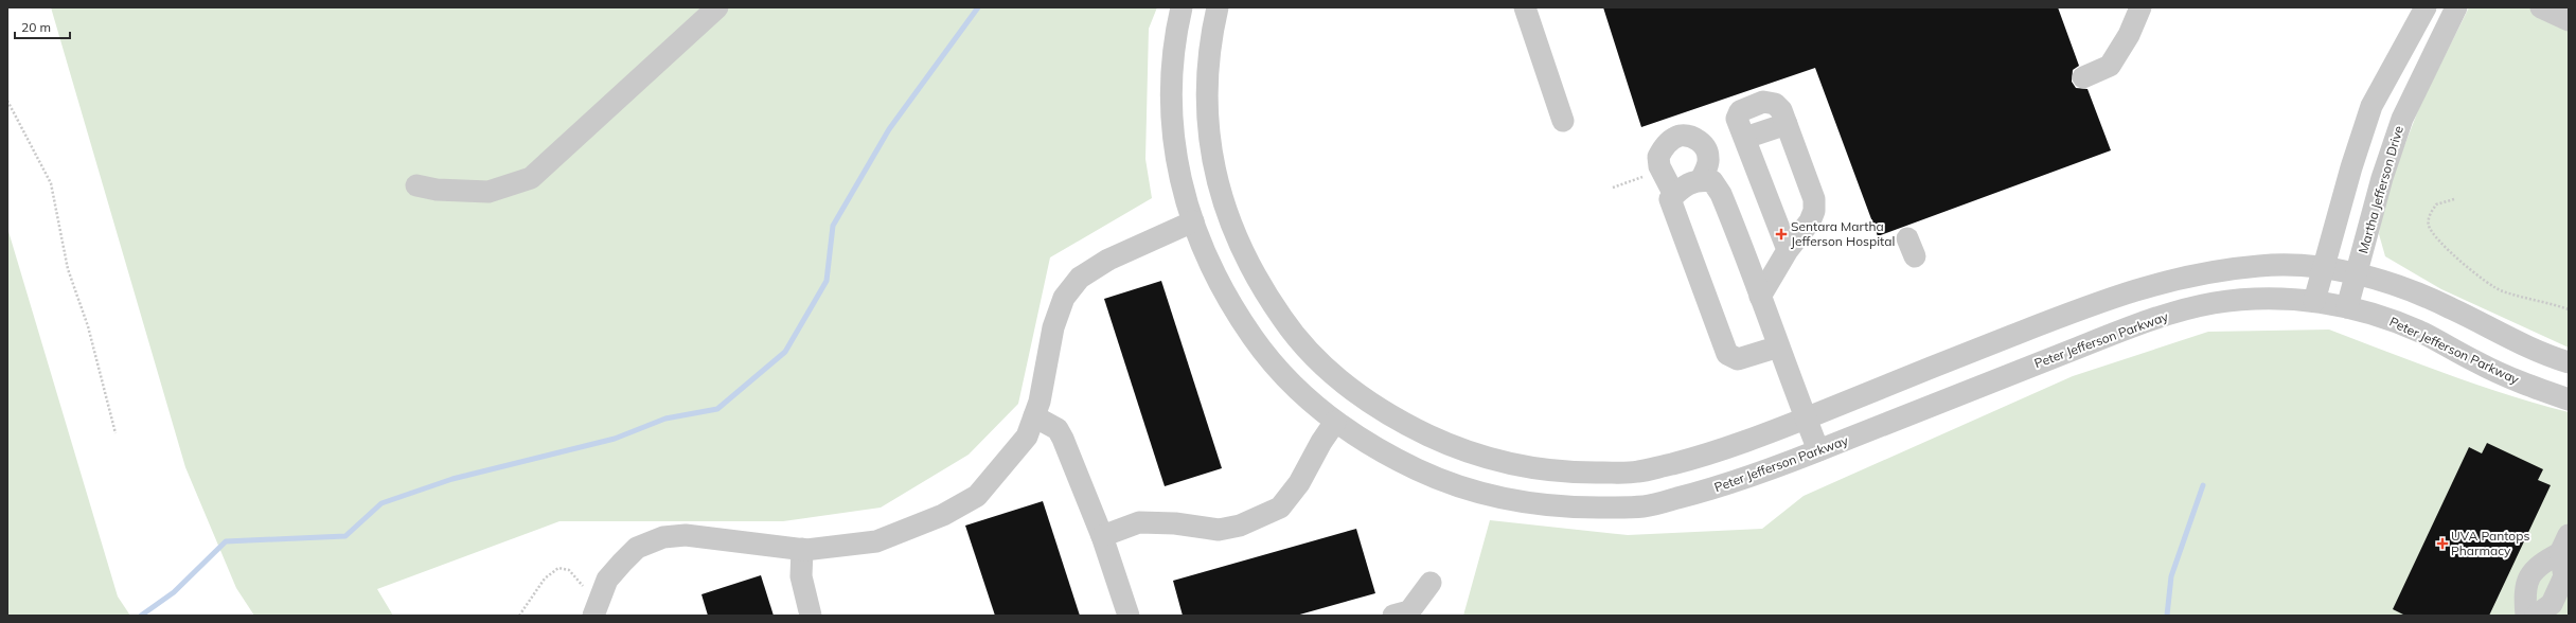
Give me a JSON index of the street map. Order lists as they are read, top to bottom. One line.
{"streets":{"street":["Martha Jefferson Drive","Peter Jefferson Parkway"]},"crossings":[["Martha Jefferson Drive","Peter Jefferson Parkway"]],"places":{"health":["Sentara Martha Jefferson Hospital","UVA Pantops Pharmacy"]},"scale_bar":"20 m"}
